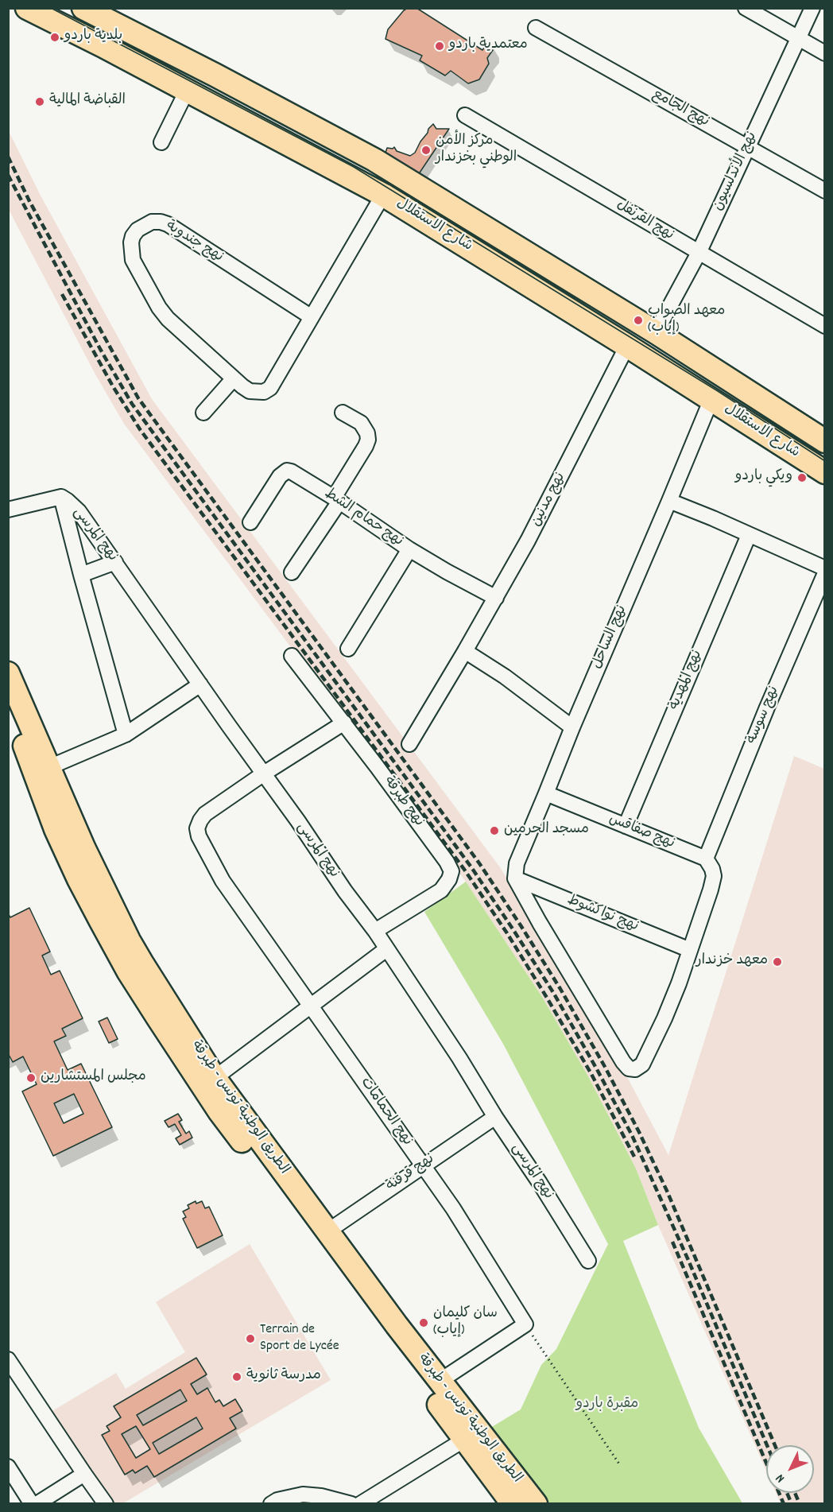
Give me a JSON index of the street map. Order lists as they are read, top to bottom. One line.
{"streets":{"main road":["شارع الاستقلال","الطريق الوطنية تونس - طبرقة"],"street":["نهج الجامع","نهج الأندلسيون","نهج القرنفل","نهج جندوبة","نهج مدنين","نهج حمام الشط","نهج المرسى","نهج الساحل","نهج المهدية","نهج سوسة","نهج طبرقة","نهج صفاقس","نهج نواكشوط","نهج الحمامات","نهج قرقنة"]},"crossings":[["نهج الجامع","نهج الأندلسيون"],["نهج الأندلسيون","نهج القرنفل"],["نهج الأندلسيون","شارع الاستقلال"],["شارع الاستقلال","نهج جندوبة"],["شارع الاستقلال","نهج مدنين"],["شارع الاستقلال","نهج الساحل"],["نهج مدنين","نهج حمام الشط"],["نهج المرسى","نهج طبرقة"],["نهج المرسى","نهج الحمامات"],["نهج المرسى","نهج قرقنة"],["نهج الساحل","نهج صفاقس"],["نهج الساحل","نهج نواكشوط"],["نهج المهدية","نهج صفاقس"],["نهج سوسة","نهج صفاقس"],["الطريق الوطنية تونس - طبرقة","نهج قرقنة"],["نهج الحمامات","نهج قرقنة"]],"parks":["مقبرة باردو"],"places":["بلدية باردو","معتمدية باردو","القباضة المالية","مركز الأمن الوطني بخزندار","معهد الصواب (إياب)","ويكي باردو","مسجد الحرمين","معهد خزندار","مجلس المستشارين","سان كليمان (إياب)","Terrain de Sport de Lycée","مدرسة ثانوية"],"north":"bottom left"}
